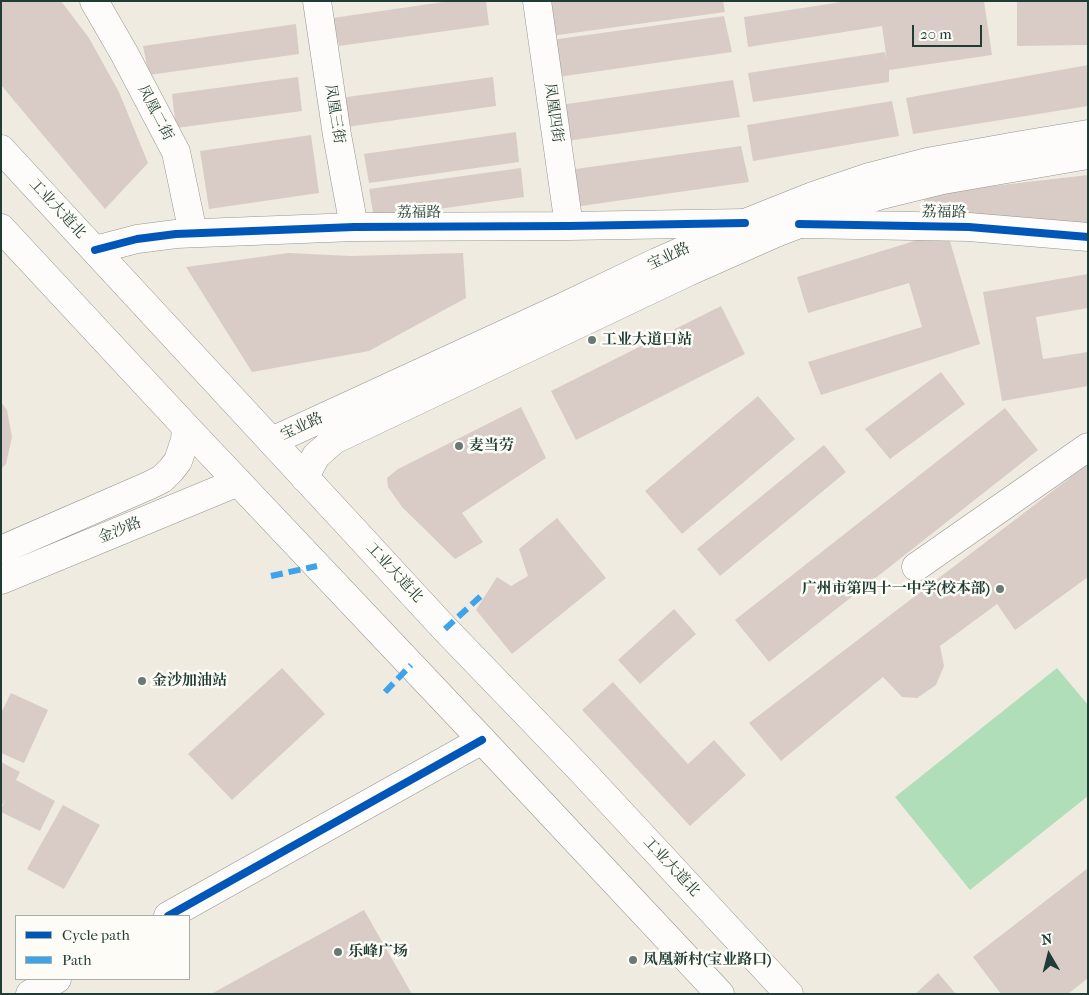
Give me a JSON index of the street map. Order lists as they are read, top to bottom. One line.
{"streets":{"main road":["凤凰二街","凤凰四街","凤凰三街","工业大道北","荔福路","宝业路","金沙路"]},"crossings":[["凤凰二街","荔福路"],["凤凰四街","荔福路"],["凤凰三街","荔福路"],["工业大道北","荔福路"],["工业大道北","宝业路"],["荔福路","宝业路"]],"places":["工业大道口站","麦当劳","广州市第四十一中学(校本部)","金沙加油站","乐峰广场","凤凰新村(宝业路口)"],"legend":["Cycle path","Path"],"scale_bar":"20 m","north":"top"}
